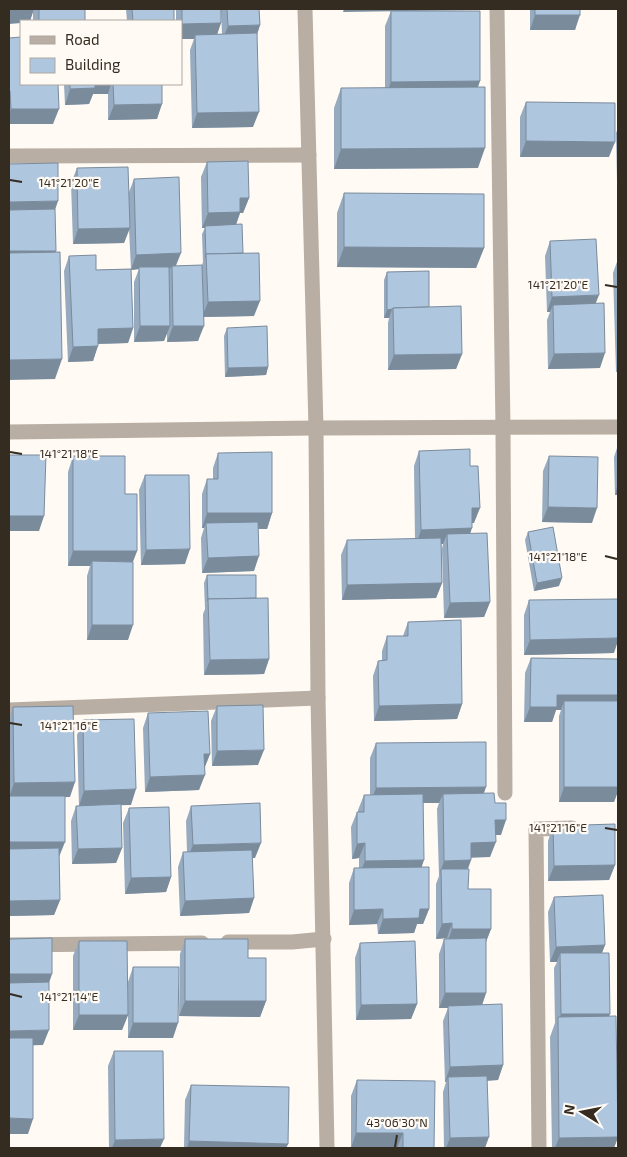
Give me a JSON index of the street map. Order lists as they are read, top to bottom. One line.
{"legend":["Road","Building"],"north":"left","coordinates":["141°21'20\"E","141°21'18\"E","141°21'16\"E","141°21'14\"E","43°06'30\"N"]}
